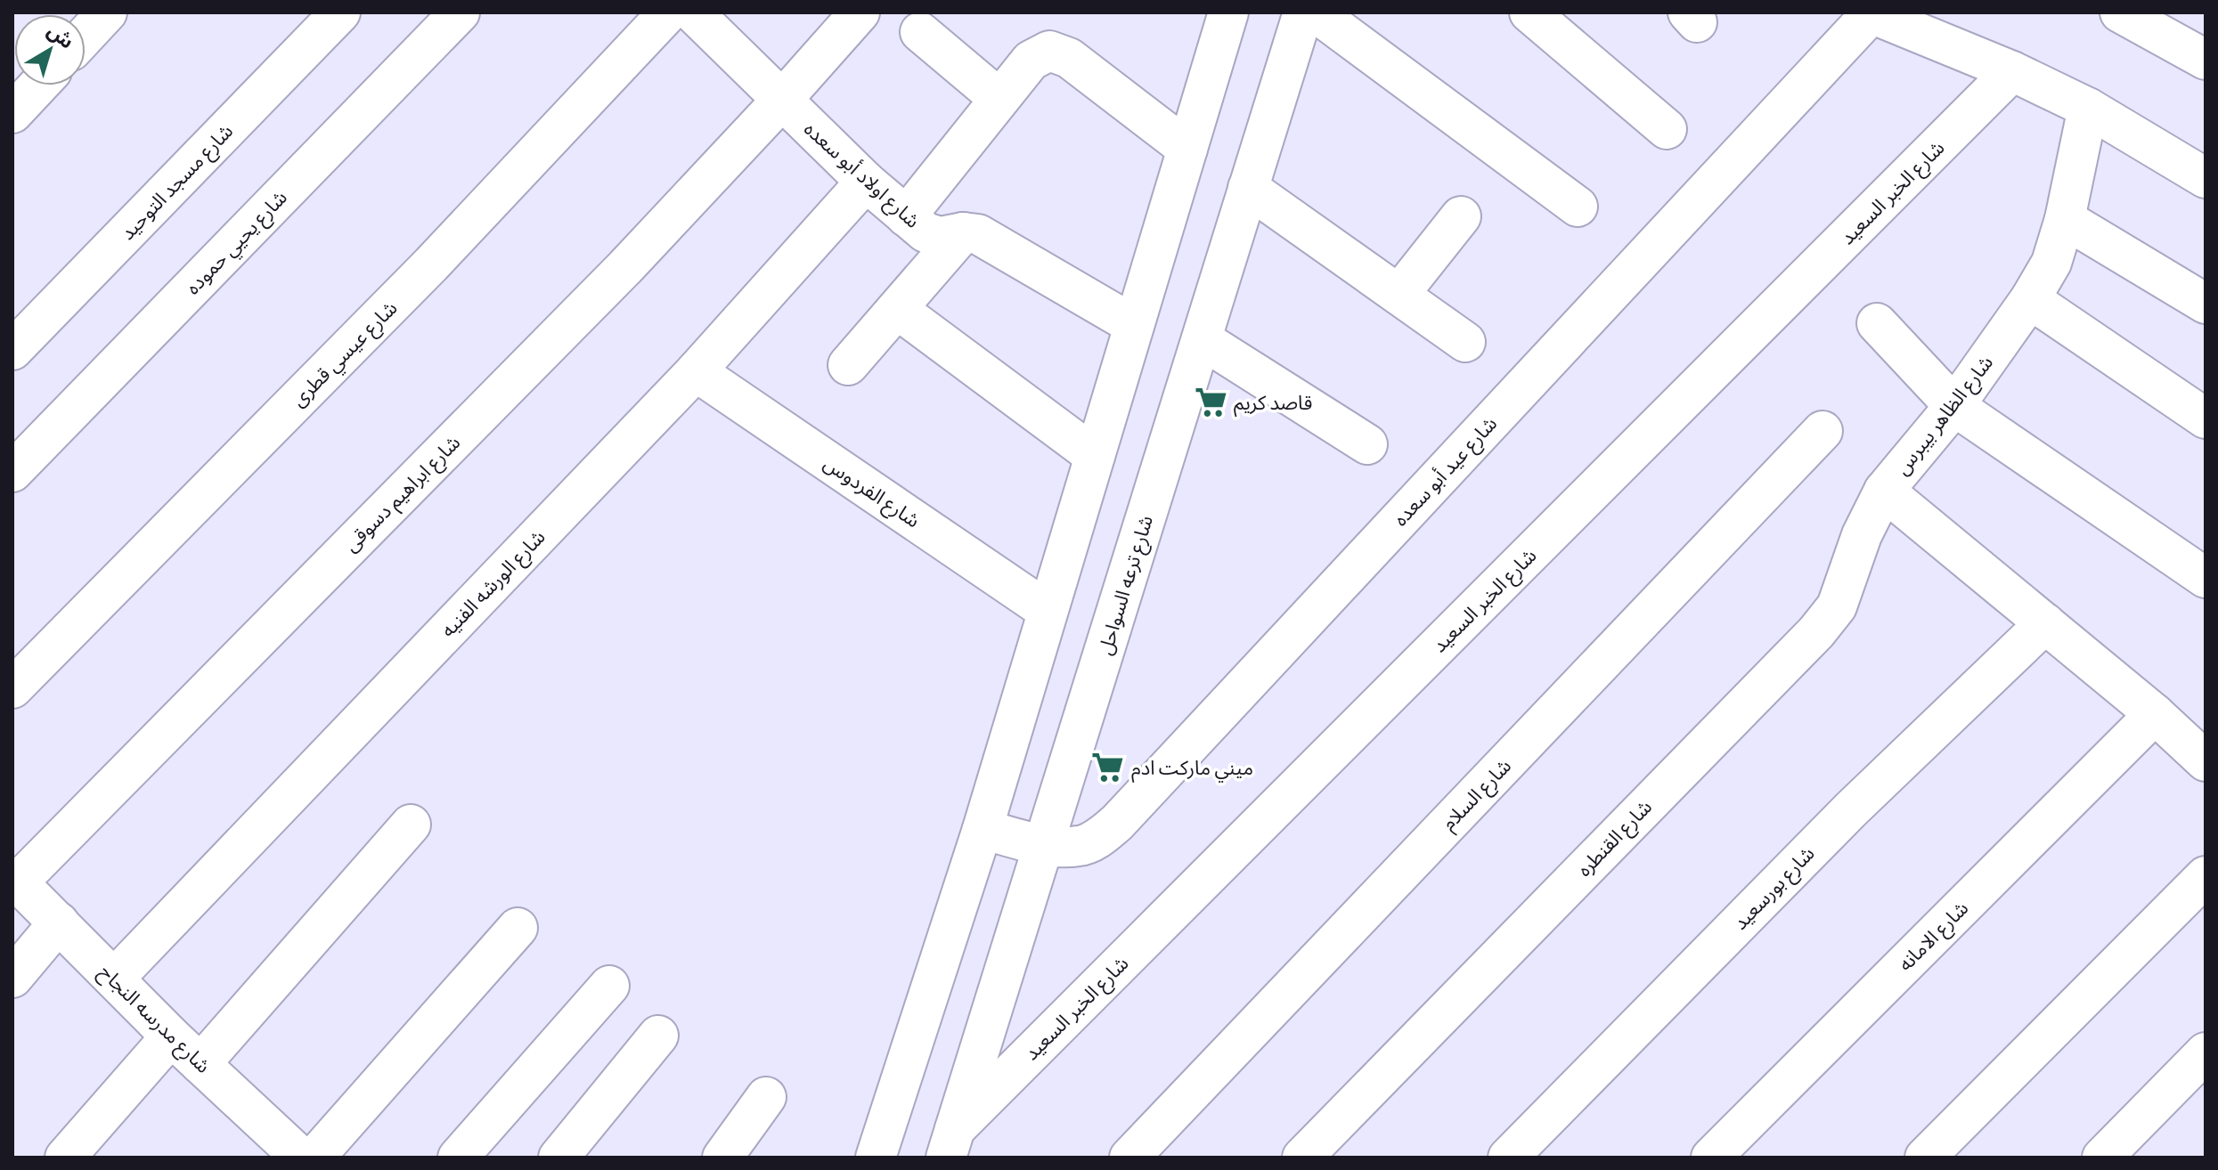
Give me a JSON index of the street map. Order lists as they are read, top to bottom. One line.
{"streets":{"street":["شارع اولاد أبو سعده","شارع مسجد التوحيد","شارع الخبر السعيد","شارع يحيي حموده","شارع عيسي قطرى","شارع الظاهر بيبرس","شارع عيد أبو سعده","شارع الفردوس","شارع ابراهيم دسوقى","شارع الورشه الفنيه","شارع ترعه السواحل","شارع السلام","شارع القنطره","شارع بورسعيد","شارع الامانه","شارع مدرسه النجاح"]},"crossings":[["شارع اولاد أبو سعده","شارع ابراهيم دسوقى"],["شارع اولاد أبو سعده","شارع الورشه الفنيه"],["شارع الخبر السعيد","شارع ترعه السواحل"],["شارع الظاهر بيبرس","شارع القنطره"],["شارع الظاهر بيبرس","شارع بورسعيد"],["شارع الظاهر بيبرس","شارع الامانه"],["شارع عيد أبو سعده","شارع ترعه السواحل"],["شارع الفردوس","شارع الورشه الفنيه"],["شارع ابراهيم دسوقى","شارع مدرسه النجاح"],["شارع الورشه الفنيه","شارع مدرسه النجاح"]],"places":{"supermarket":["قاصد كريم","ميني ماركت ادم"]},"north":"top right"}
